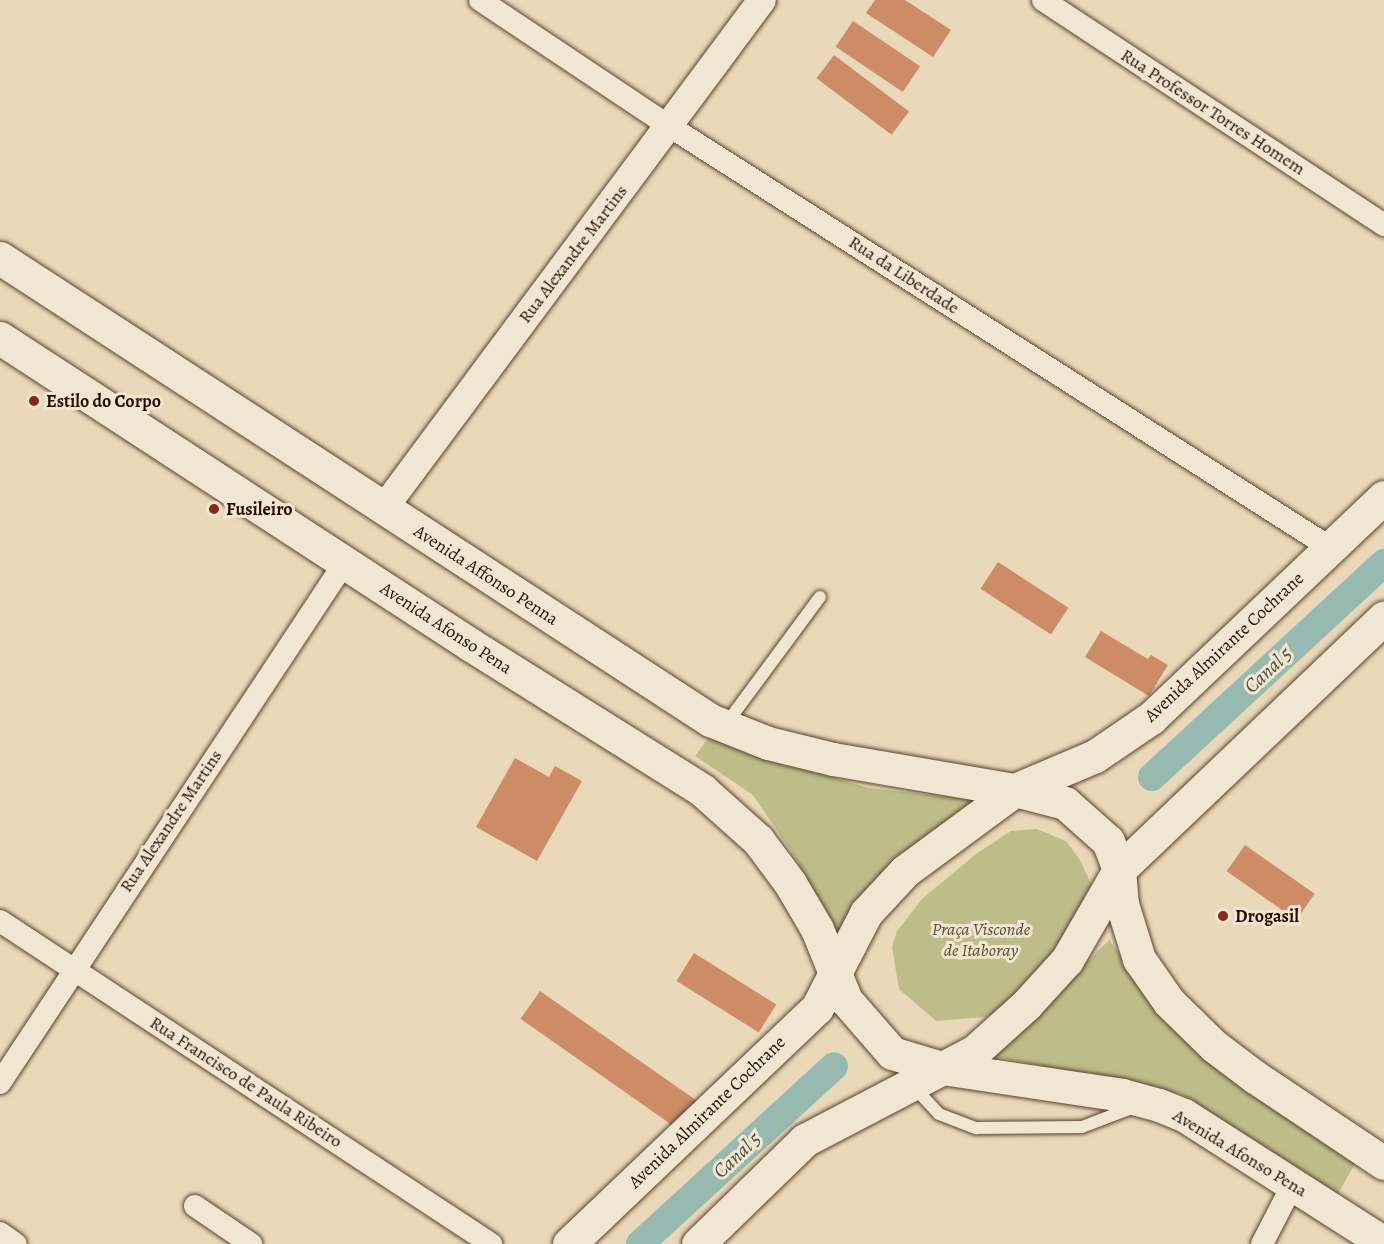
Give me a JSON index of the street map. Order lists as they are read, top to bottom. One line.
{"streets":{"main road":["Avenida Affonso Penna","Avenida Afonso Pena","Avenida Almirante Cochrane"],"street":["Rua Professor Torres Homem","Rua Alexandre Martins","Rua da Liberdade","Rua Francisco de Paula Ribeiro"]},"crossings":[["Rua Alexandre Martins","Rua da Liberdade"],["Rua Alexandre Martins","Avenida Affonso Penna"],["Rua Alexandre Martins","Avenida Afonso Pena"],["Rua Alexandre Martins","Rua Francisco de Paula Ribeiro"],["Rua da Liberdade","Avenida Almirante Cochrane"],["Avenida Affonso Penna","Avenida Almirante Cochrane"],["Avenida Afonso Pena","Avenida Almirante Cochrane"]],"water":["Canal 5"],"parks":["Praça Visconde de Itaboray"],"places":["Estilo do Corpo","Fusileiro","Drogasil"]}
